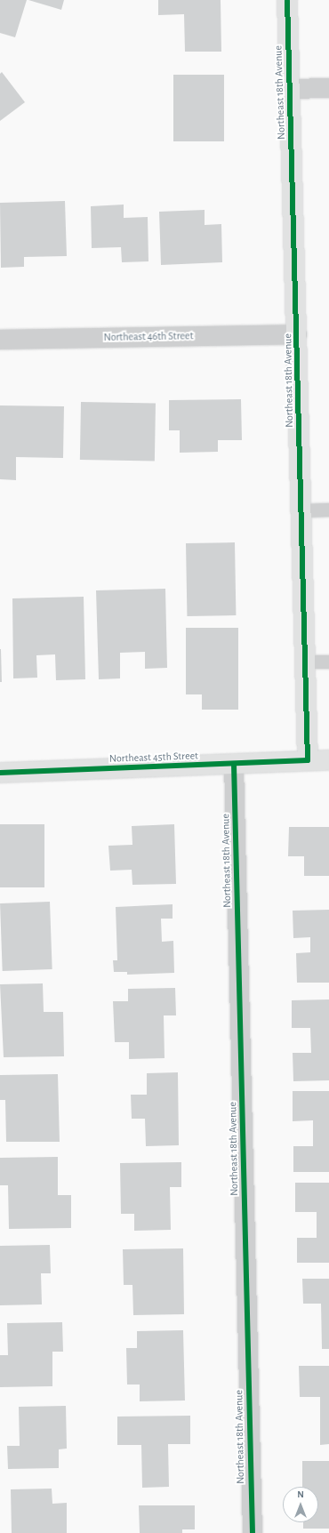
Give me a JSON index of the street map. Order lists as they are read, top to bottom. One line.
{"streets":{"street":["Northeast 18th Avenue","Northeast 46th Street","Northeast 45th Street"]},"crossings":[["Northeast 18th Avenue","Northeast 46th Street"],["Northeast 18th Avenue","Northeast 45th Street"]],"north":"top"}
